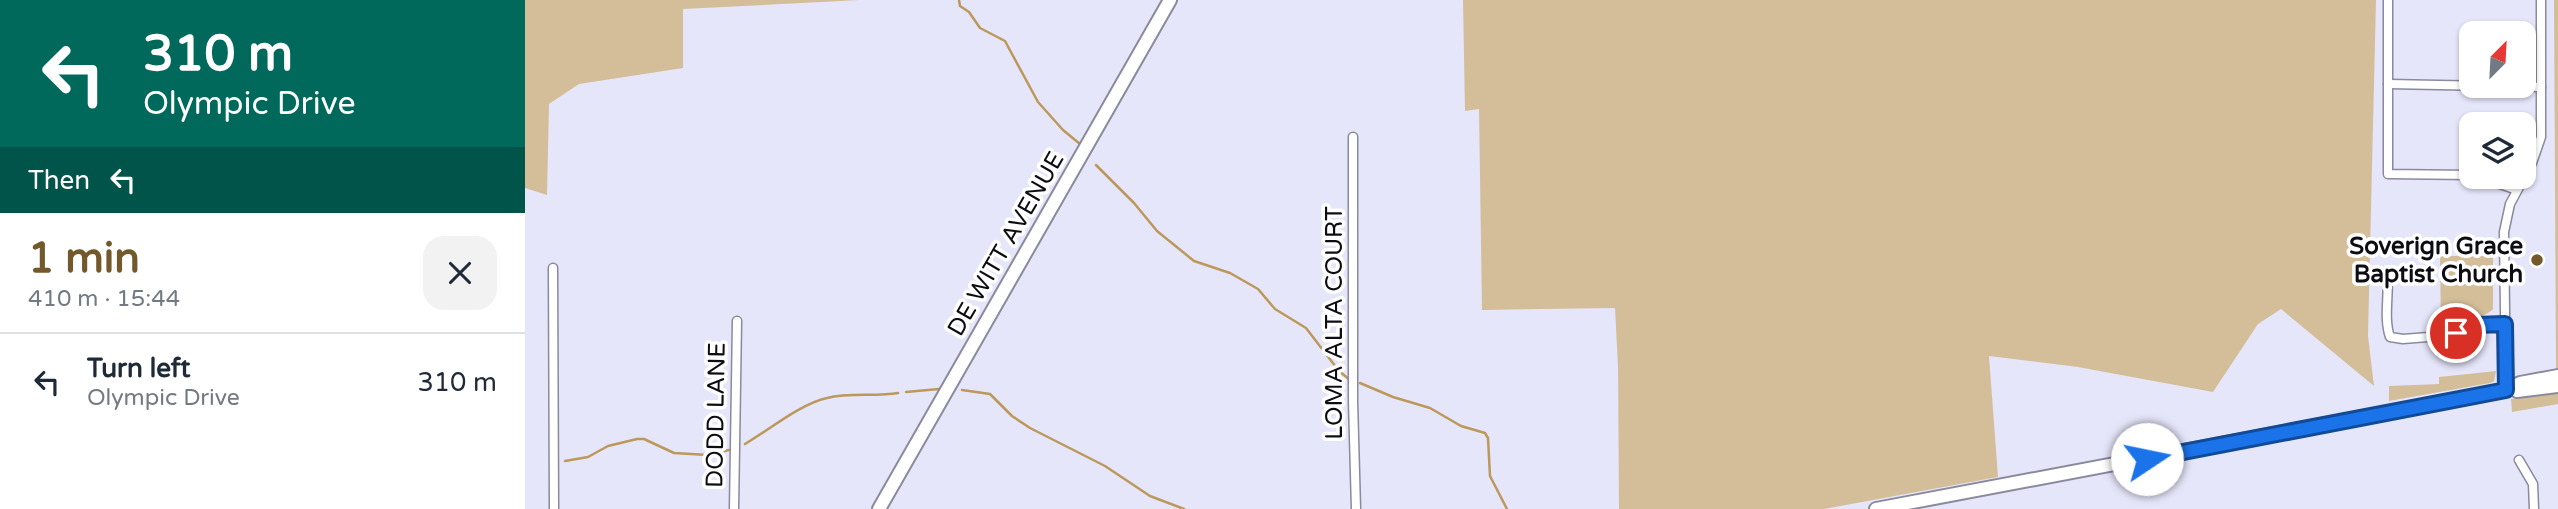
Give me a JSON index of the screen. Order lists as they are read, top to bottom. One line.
{"streets":{"street":["DE WITT AVENUE","LOMA ALTA COURT","DODD LANE"]},"places":["Soverign Grace Baptist Church"],"north":"top right","page":{"turn":["310 m","Olympic Drive"],"then":"Then","heading":["1 min","410 m · 15:44"],"list":[{"name":"Turn left","note":"Olympic Drive","value":"310 m"}]}}
